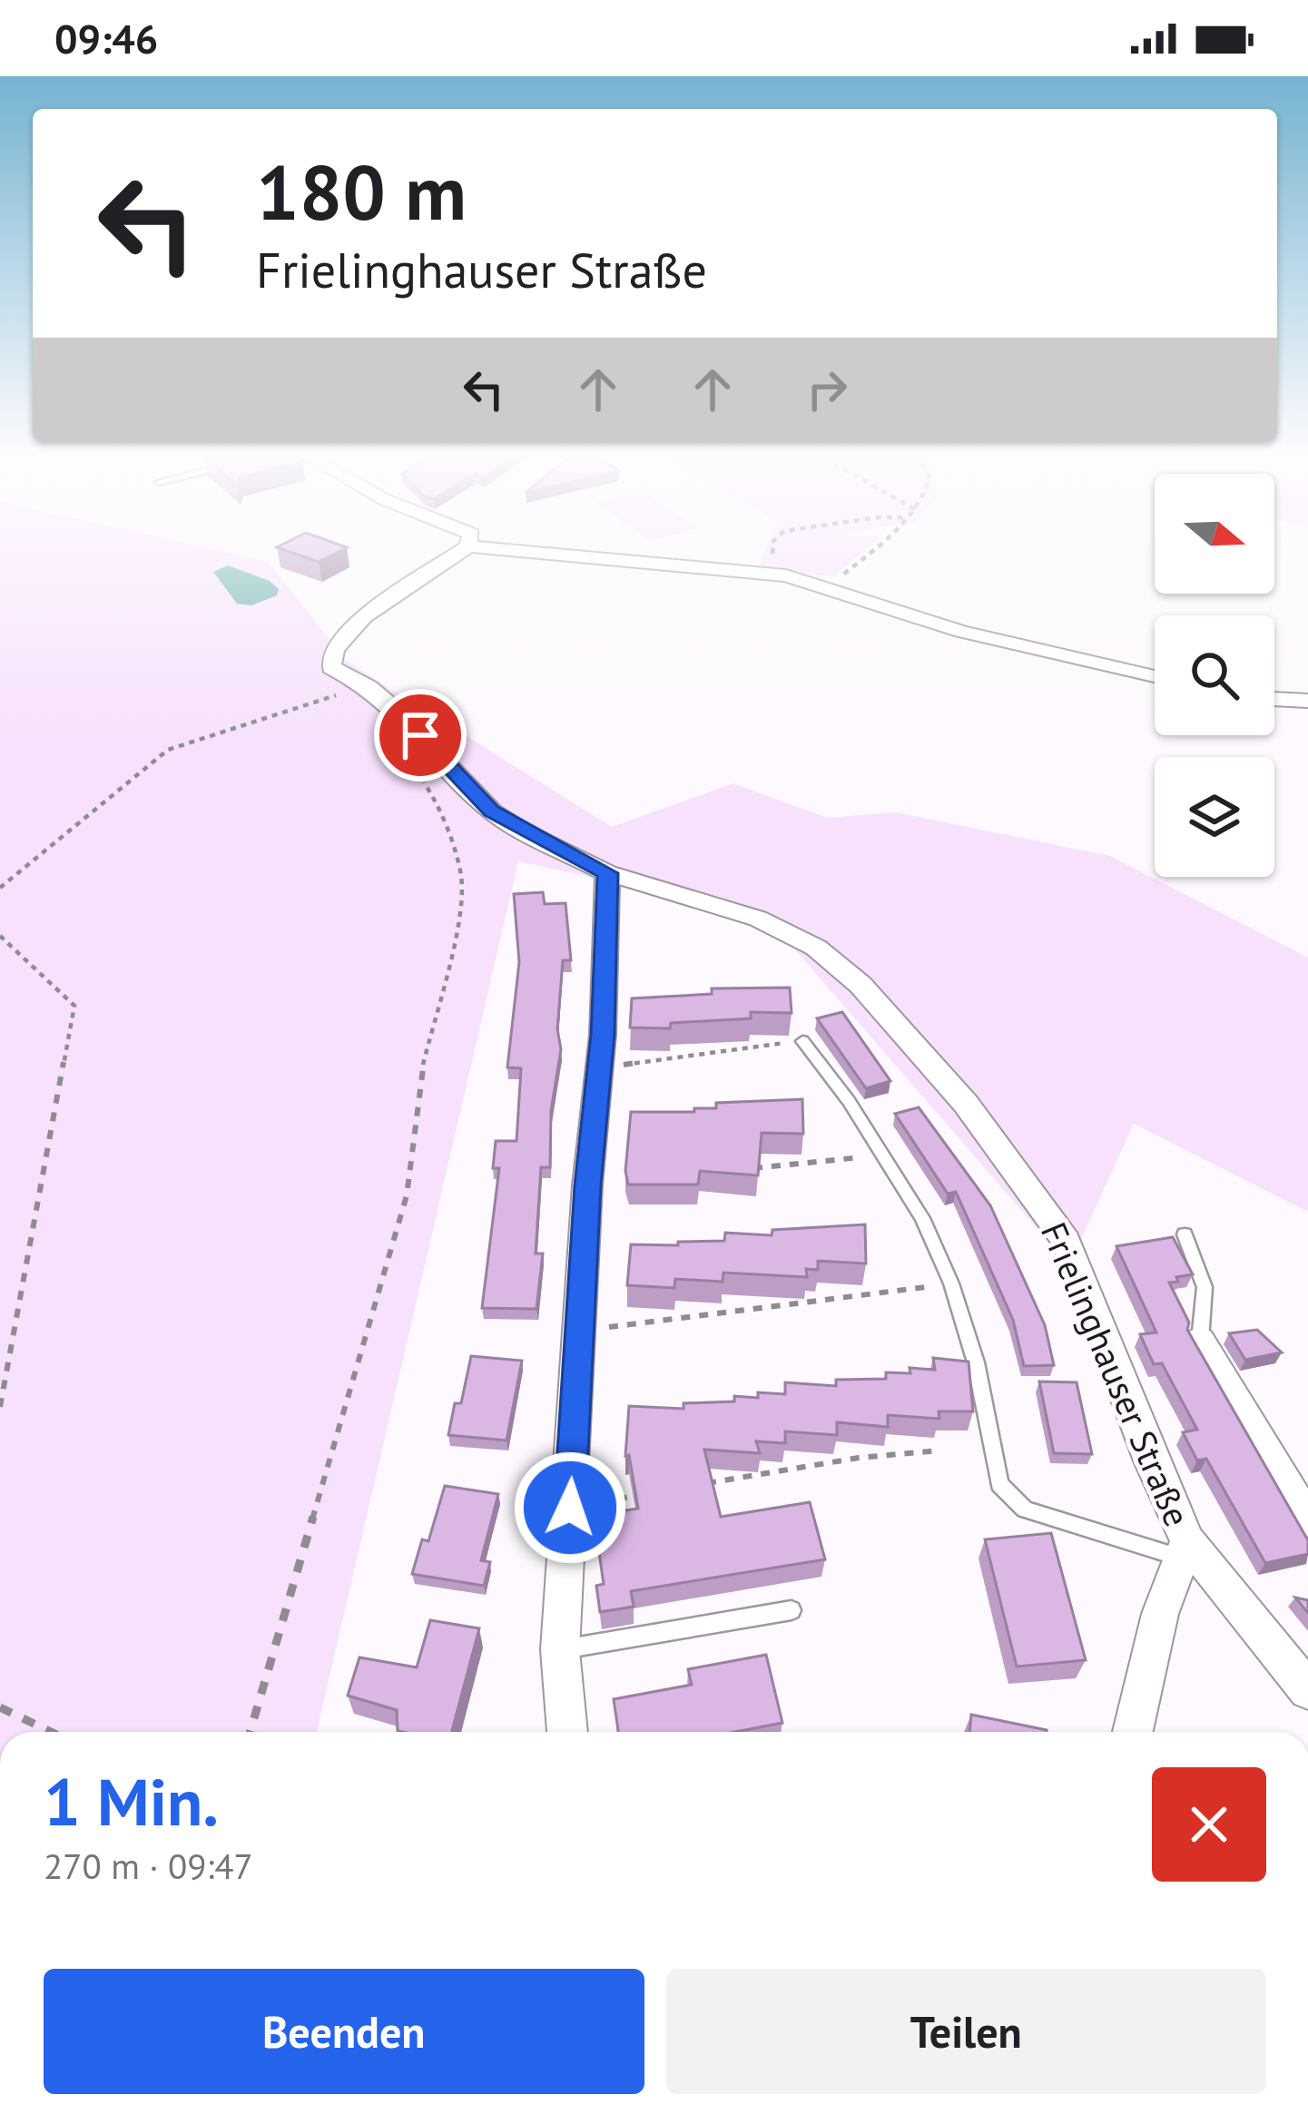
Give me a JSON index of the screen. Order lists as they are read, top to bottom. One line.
{"streets":{"street":["Frielinghauser Straße"]},"north":"right","page":{"status":"09:46","turn":["180 m","Frielinghauser Straße"],"heading":["1 Min.","270 m · 09:47"],"buttons":["Beenden","Teilen"]}}
